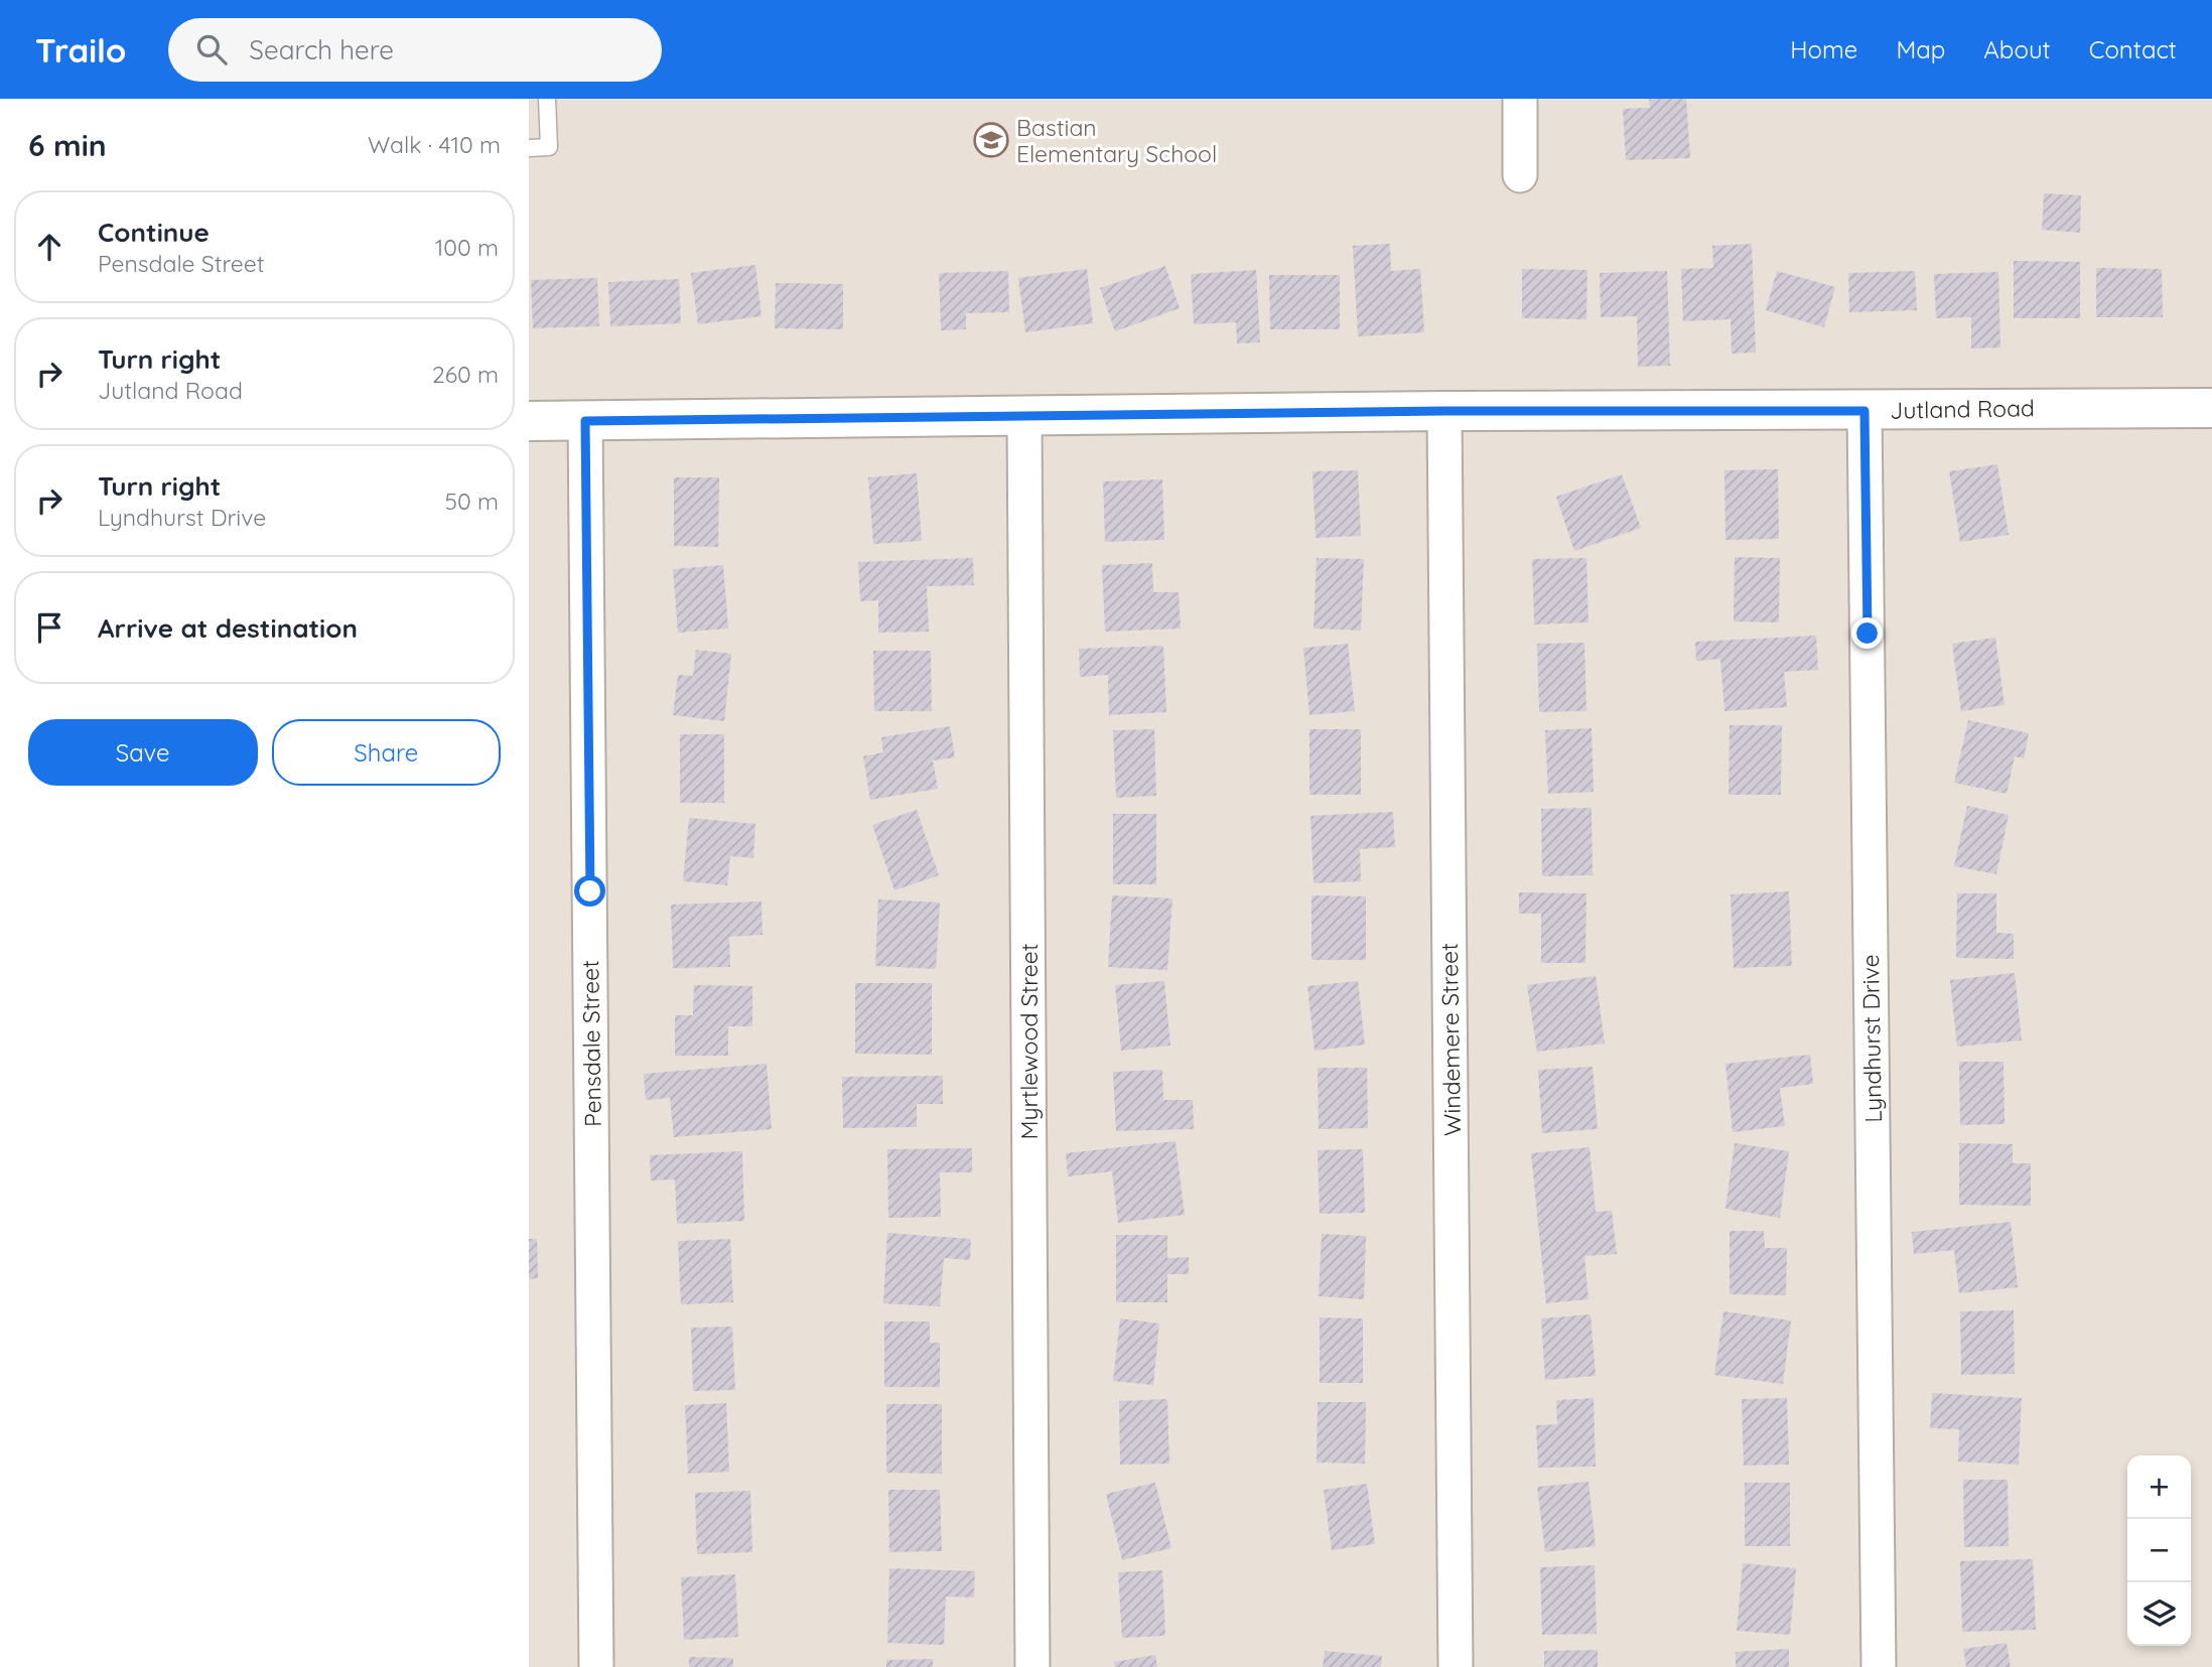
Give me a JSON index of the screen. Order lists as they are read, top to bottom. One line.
{"streets":{"street":["Jutland Road","Lyndhurst Drive","Windemere Street","Myrtlewood Street","Pensdale Street"]},"crossings":[["Jutland Road","Lyndhurst Drive"],["Jutland Road","Windemere Street"],["Jutland Road","Myrtlewood Street"],["Jutland Road","Pensdale Street"]],"places":{"school or university":["Bastian Elementary School"]},"page":{"header":"Trailo","search":"Search here","nav":["Home","Map","About","Contact"],"heading":["6 min","Walk · 410 m"],"list":[["Continue","Pensdale Street","100 m"],["Turn right","Jutland Road","260 m"],["Turn right","Lyndhurst Drive","50 m"],"Arrive at destination"],"buttons":["Save","Share"],"map_buttons":["+","−"]}}
